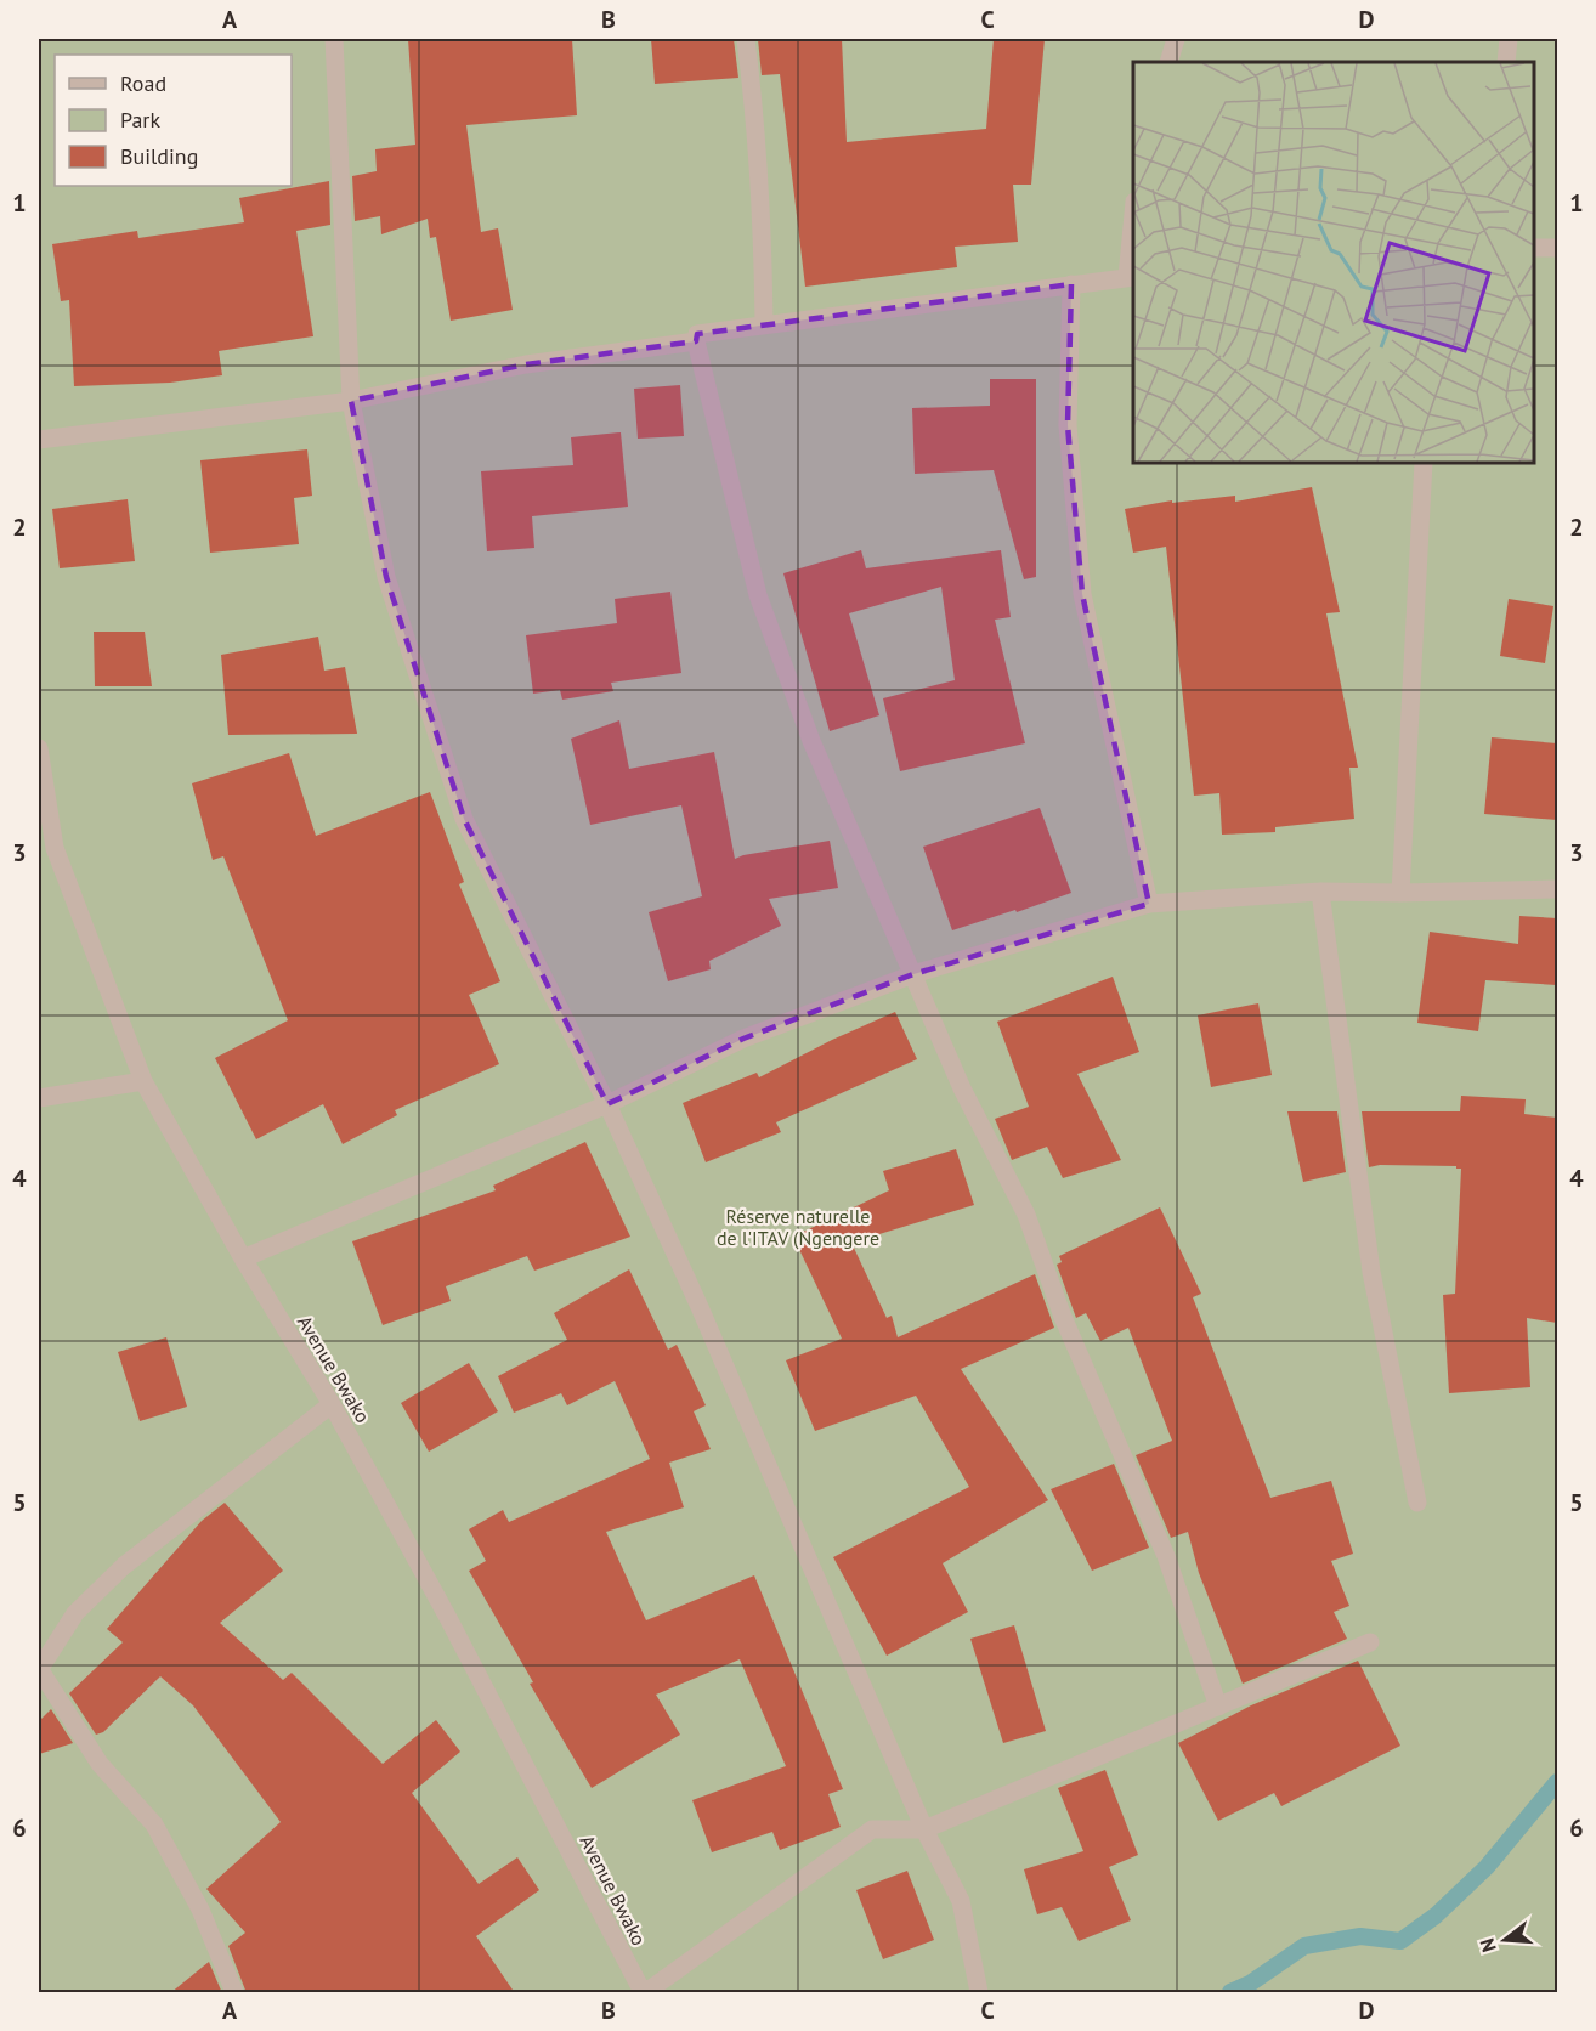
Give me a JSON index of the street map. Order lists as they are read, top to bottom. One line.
{"streets":{"street":["Avenue Bwako"]},"parks":["Réserve naturelle de l'ITAV (Ngengere"],"legend":["Road","Park","Building"],"north":"left","grid":{"columns":["A","B","C","D"],"rows":["1","2","3","4","5","6"]}}
